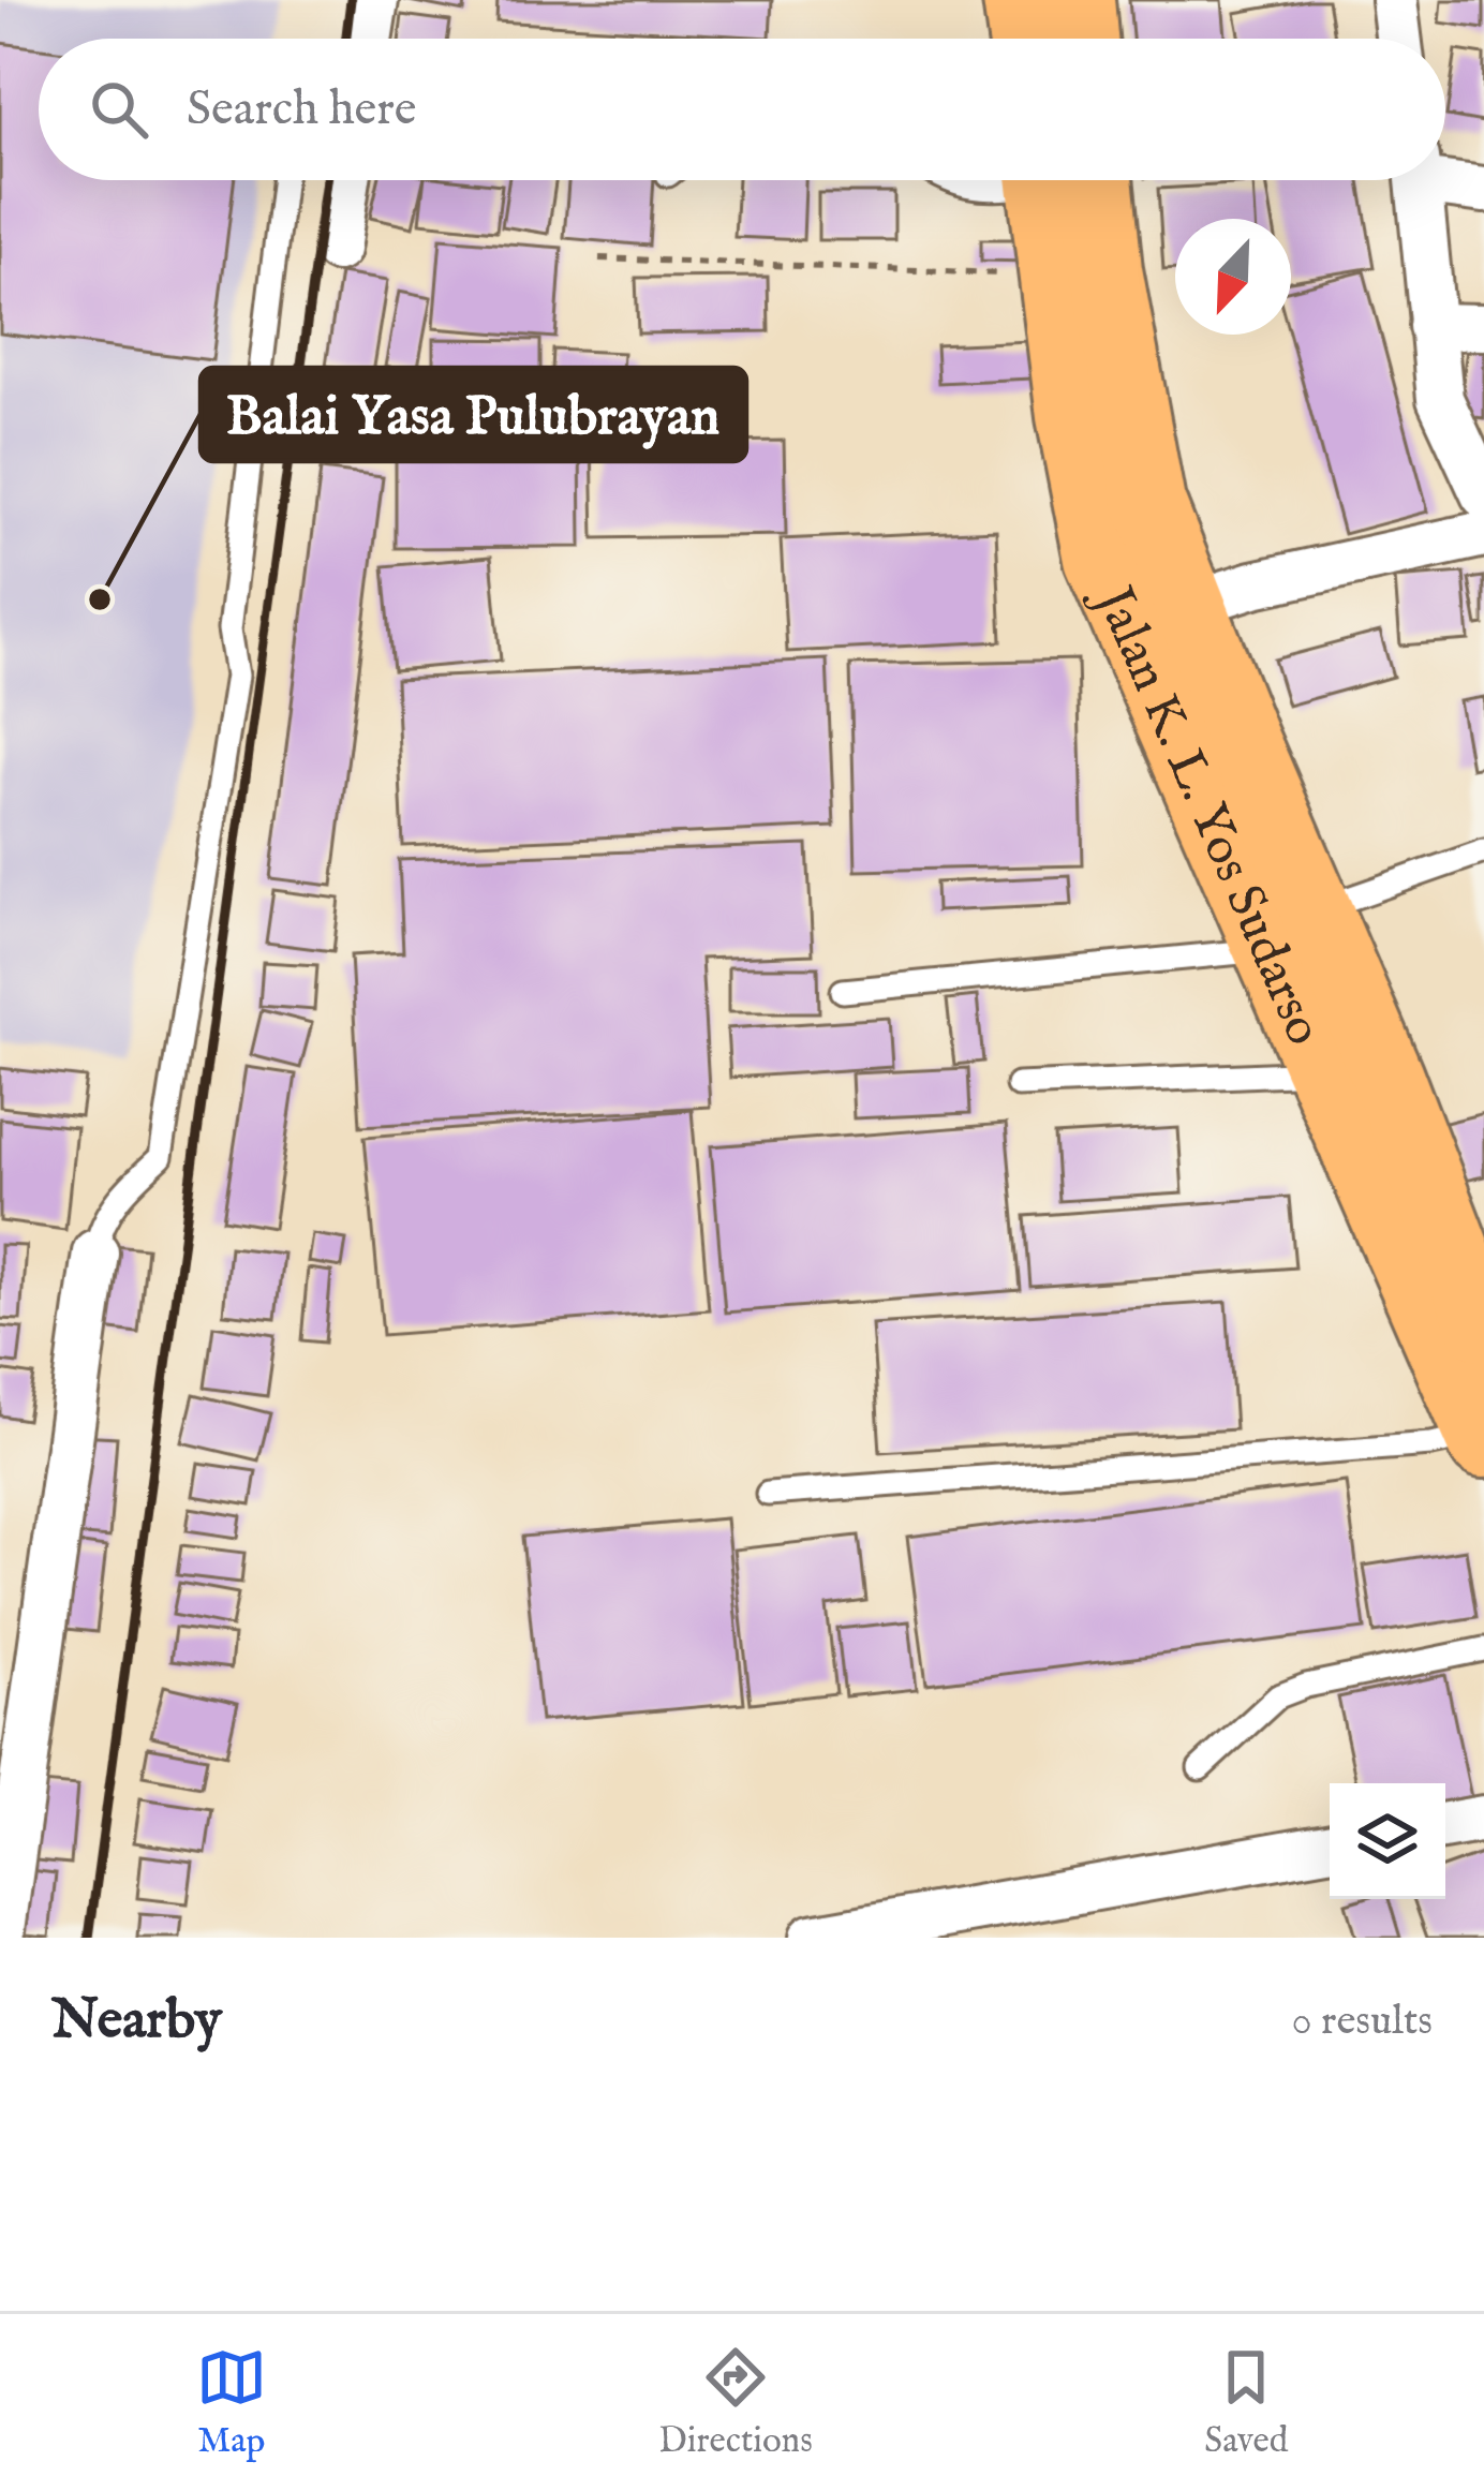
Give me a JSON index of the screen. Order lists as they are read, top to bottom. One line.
{"streets":{"highway":["Jalan K. L. Yos Sudarso"]},"places":["Balai Yasa Pulubrayan"],"north":"bottom left","page":{"search":"Search here","heading":["Nearby","0 results"],"nav":["Map","Directions","Saved"]}}
